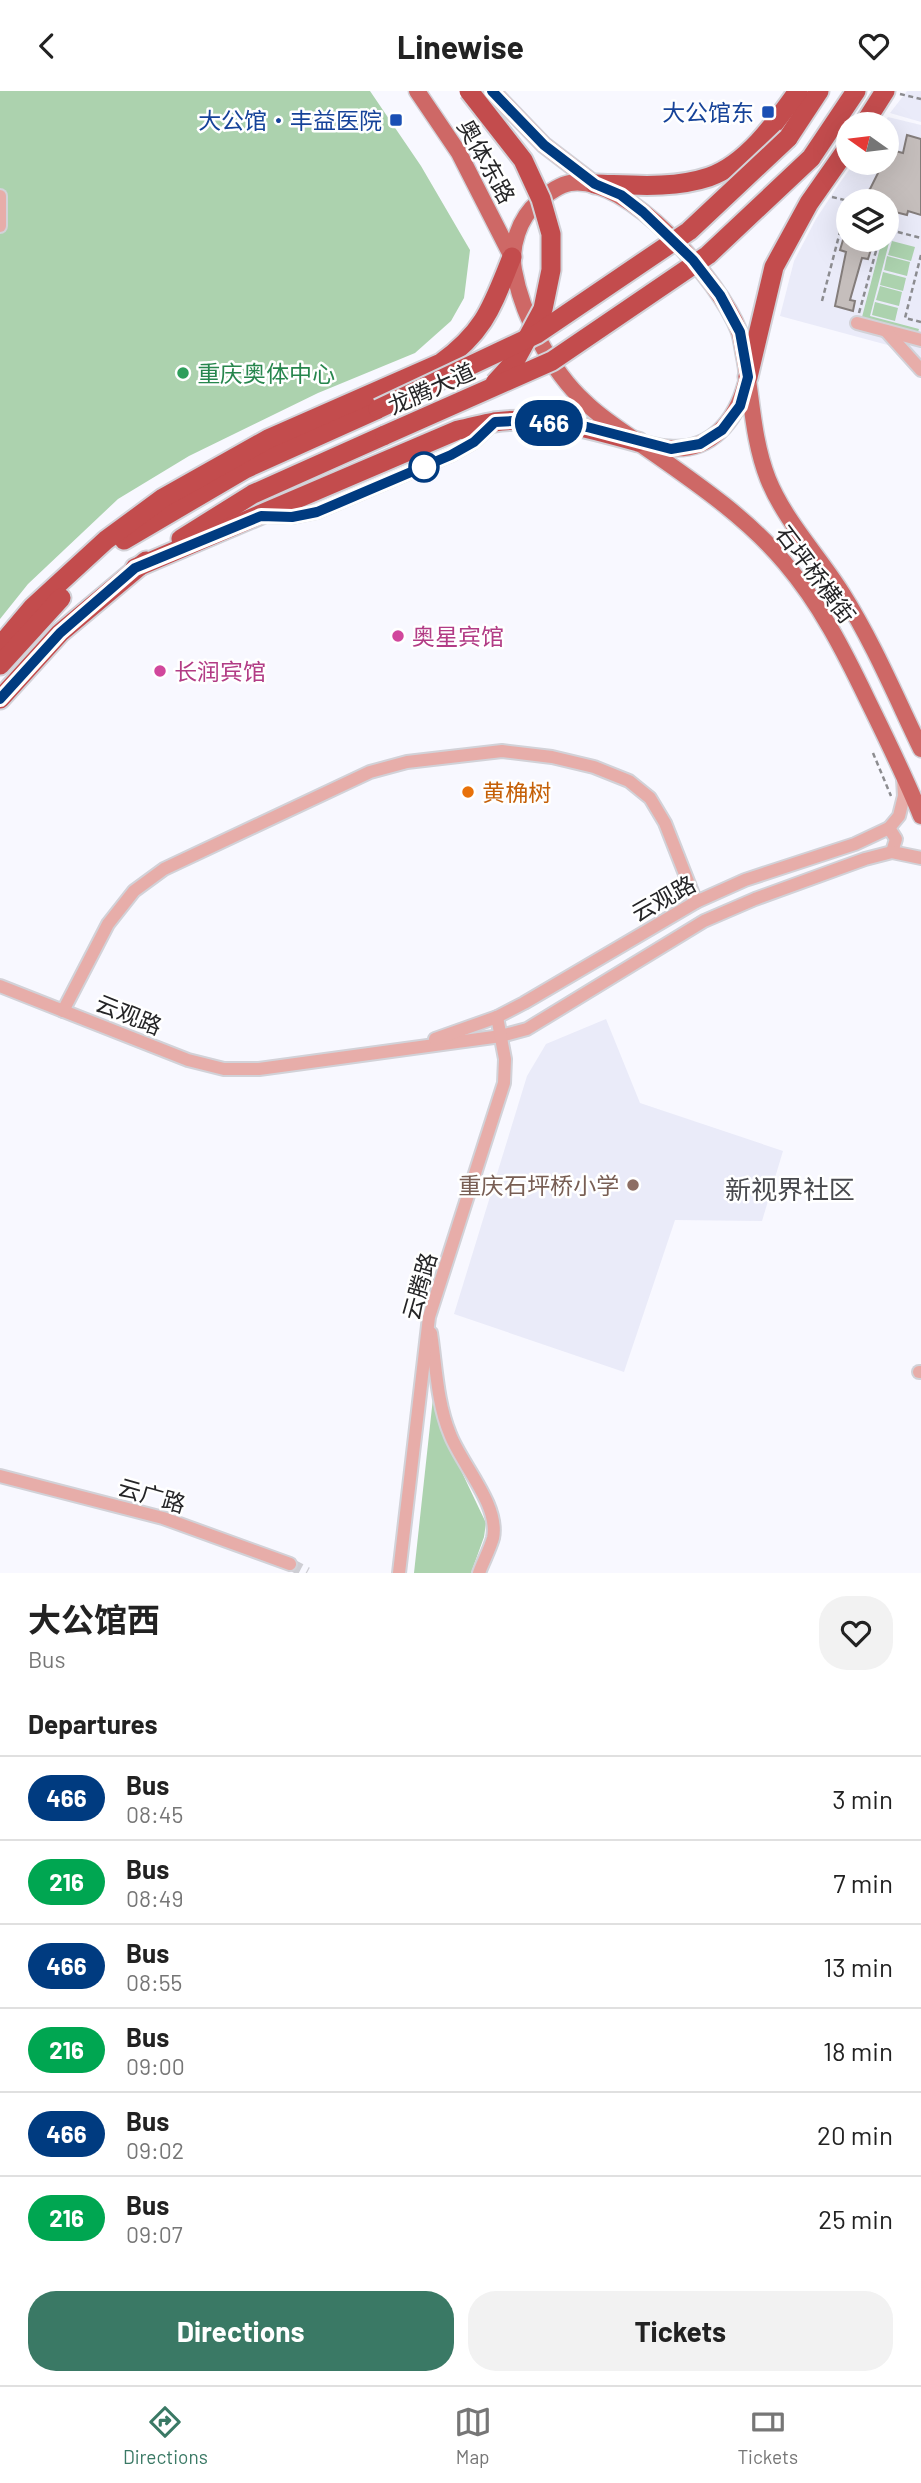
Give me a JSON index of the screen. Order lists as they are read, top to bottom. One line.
{"streets":{"highway":["龙腾大道"],"main road":["奥体东路","石坪桥横街"],"street":["云观路","云腾路","云广路"]},"crossings":[["奥体东路","石坪桥横街"],["云观路","云腾路"]],"districts":["新视界社区"],"places":{"transit":["大公馆东","大公馆‧丰益医院"],"other":["重庆奥体中心","奥星宾馆","长润宾馆","黄桷树","重庆石坪桥小学"]},"lines":["bus line 466"],"north":"left","page":{"header":"Linewise","on_map":"466","heading":[["大公馆西","Bus"],"Departures"],"list":[{"mark":"466","name":"Bus","note":"08:45","value":"3 min"},{"mark":"216","name":"Bus","note":"08:49","value":"7 min"},{"mark":"466","name":"Bus","note":"08:55","value":"13 min"},{"mark":"216","name":"Bus","note":"09:00","value":"18 min"},{"mark":"466","name":"Bus","note":"09:02","value":"20 min"},{"mark":"216","name":"Bus","note":"09:07","value":"25 min"}],"buttons":["Directions","Tickets"],"tabs":["Directions","Map","Tickets"]}}
